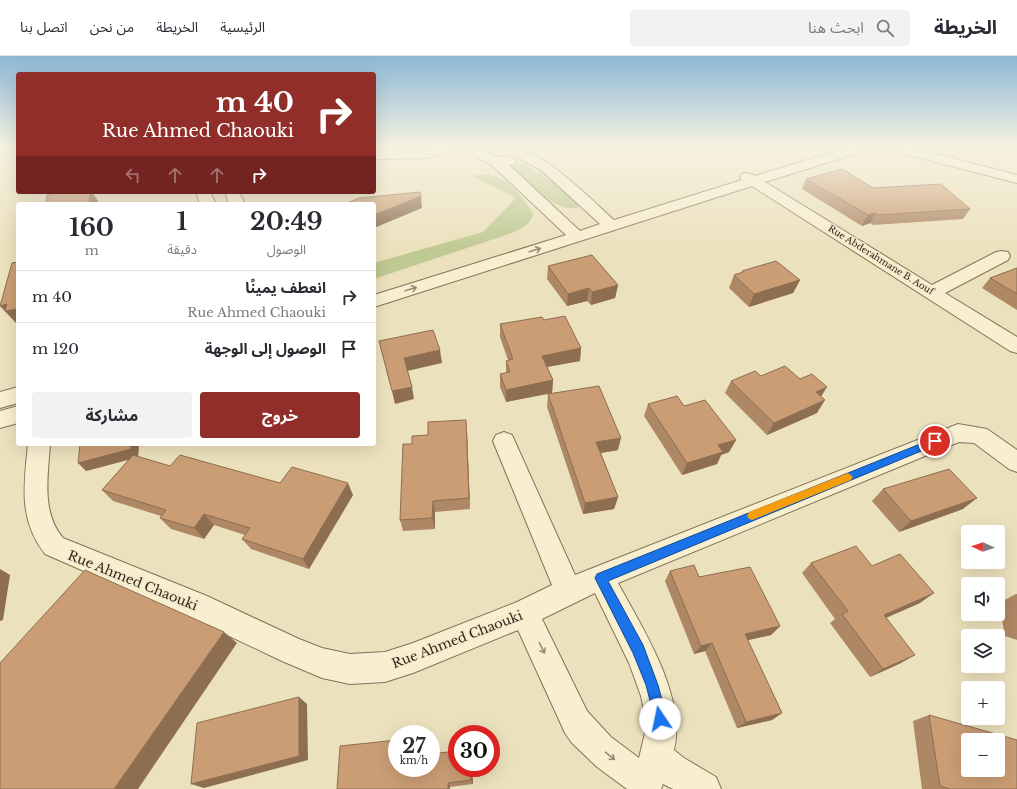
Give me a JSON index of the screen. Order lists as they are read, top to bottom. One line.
{"streets":{"street":["Rue Abderahmane B. Aouf","Rue Ahmed Chaouki"]},"north":"left","page":{"header":"الخريطة","search":"ابحث هنا","nav":["الرئيسية","الخريطة","من نحن","اتصل بنا"],"turn":["40 m","Rue Ahmed Chaouki"],"eta":["20:49","الوصول","1","دقيقة","160","m"],"list":[{"name":"انعطف يمينًا","note":"Rue Ahmed Chaouki","value":"40 m"},{"name":"الوصول إلى الوجهة","value":"120 m"}],"buttons":["خروج","مشاركة"],"map_buttons":["+","−"],"speed":"27 km/h","limit":"30"}}
